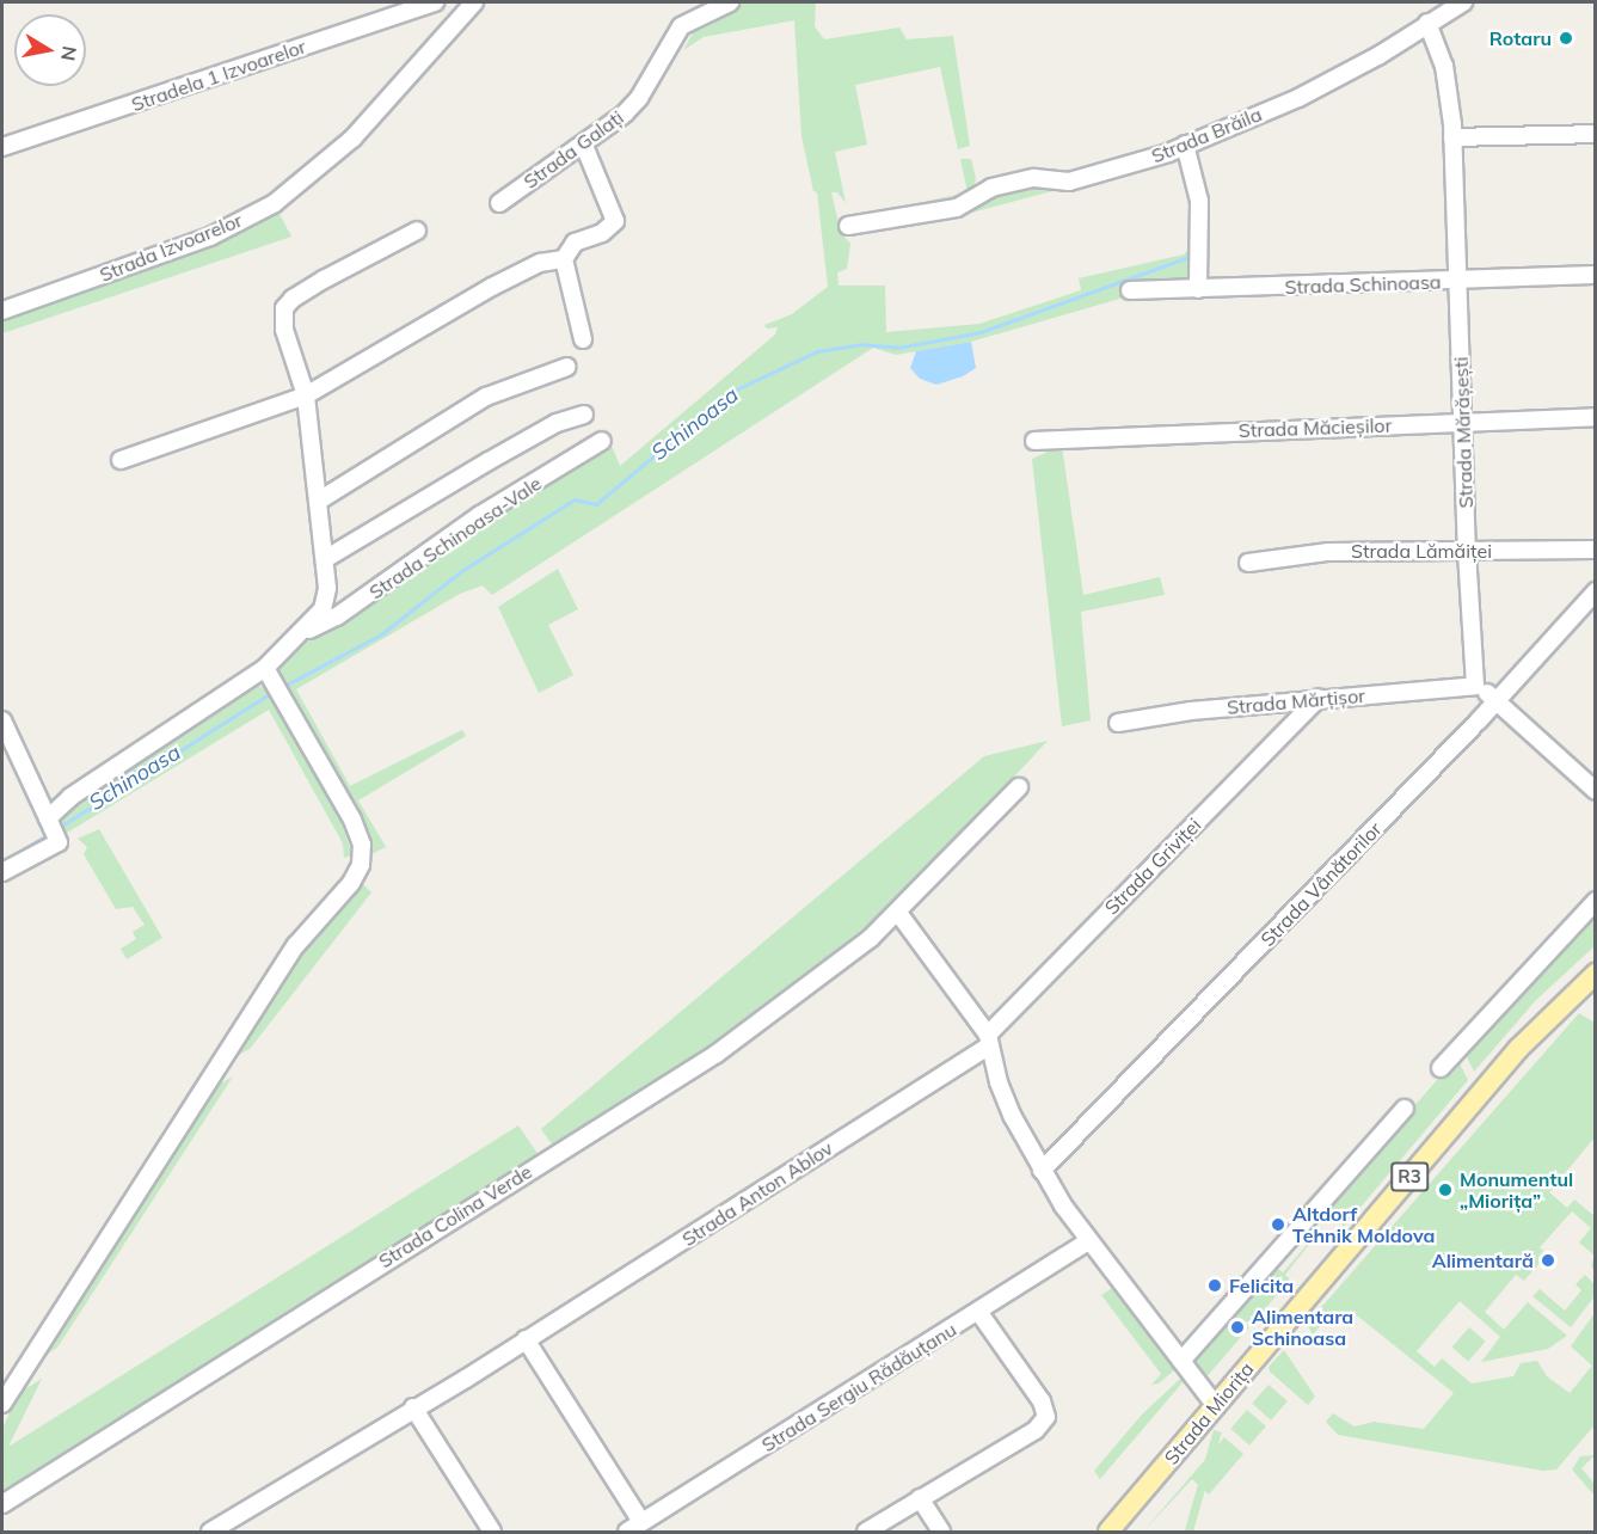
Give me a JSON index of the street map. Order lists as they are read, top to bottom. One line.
{"streets":{"main road":["R3","Strada Miorița"],"street":["Stradela 1 Izvoarelor","Strada Brăila","Strada Galați","Strada Izvoarelor","Strada Schinoasa","Strada Măcieșilor","Strada Mărășești","Strada Schinoasa-Vale","Strada Lămăiței","Strada Mărțișor","Strada Griviței","Strada Vânătorilor","Strada Anton Ablov","Strada Colina Verde","Strada Sergiu Rădăuțanu"]},"crossings":[["Strada Brăila","Strada Mărășești"],["Strada Schinoasa","Strada Mărășești"],["Strada Măcieșilor","Strada Mărășești"],["Strada Mărășești","Strada Lămăiței"],["Strada Mărășești","Strada Mărțișor"],["Strada Mărțișor","Strada Griviței"],["Strada Griviței","Strada Anton Ablov"]],"water":["Schinoasa"],"places":["Rotaru","Monumentul „Miorița”","Altdorf Tehnik Moldova","Alimentară","Felicita","Alimentara Schinoasa"],"north":"right"}
